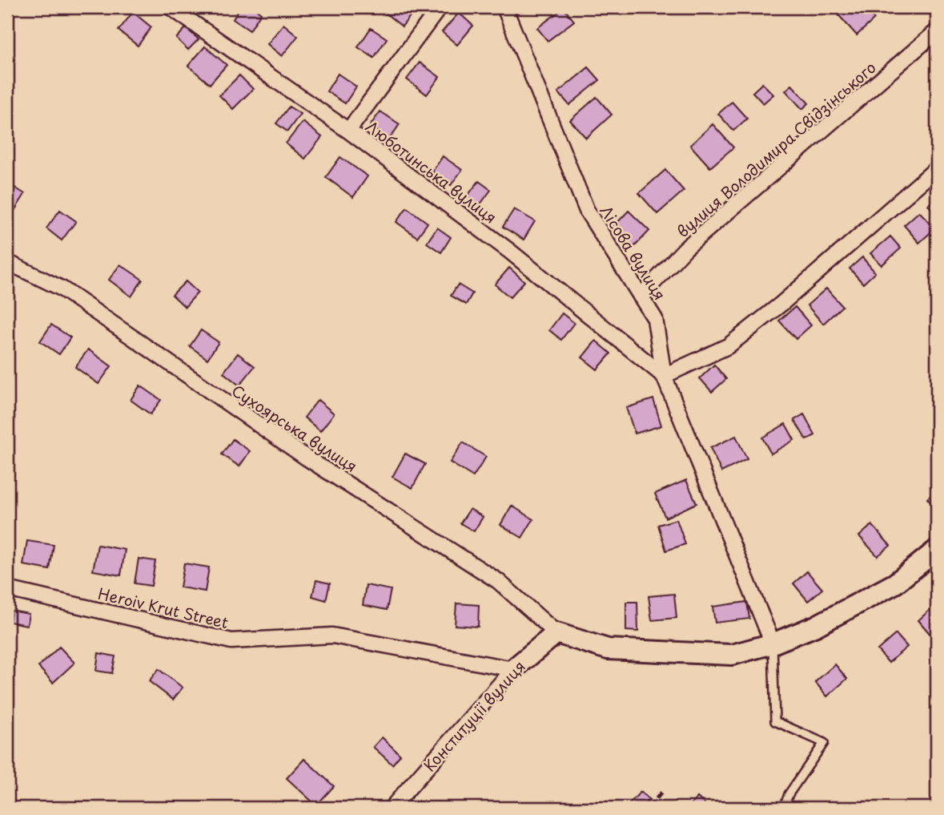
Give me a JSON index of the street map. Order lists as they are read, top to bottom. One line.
{"streets":{"street":["вулиця Володимира Свідзінського","Люботинська вулиця","Лісова вулиця","Сухоярська вулиця","Heroiv Krut Street","Конституції вулиця"]},"crossings":[["вулиця Володимира Свідзінського","Лісова вулиця"],["Люботинська вулиця","Лісова вулиця"],["Сухоярська вулиця","Конституції вулиця"],["Heroiv Krut Street","Конституції вулиця"]]}
